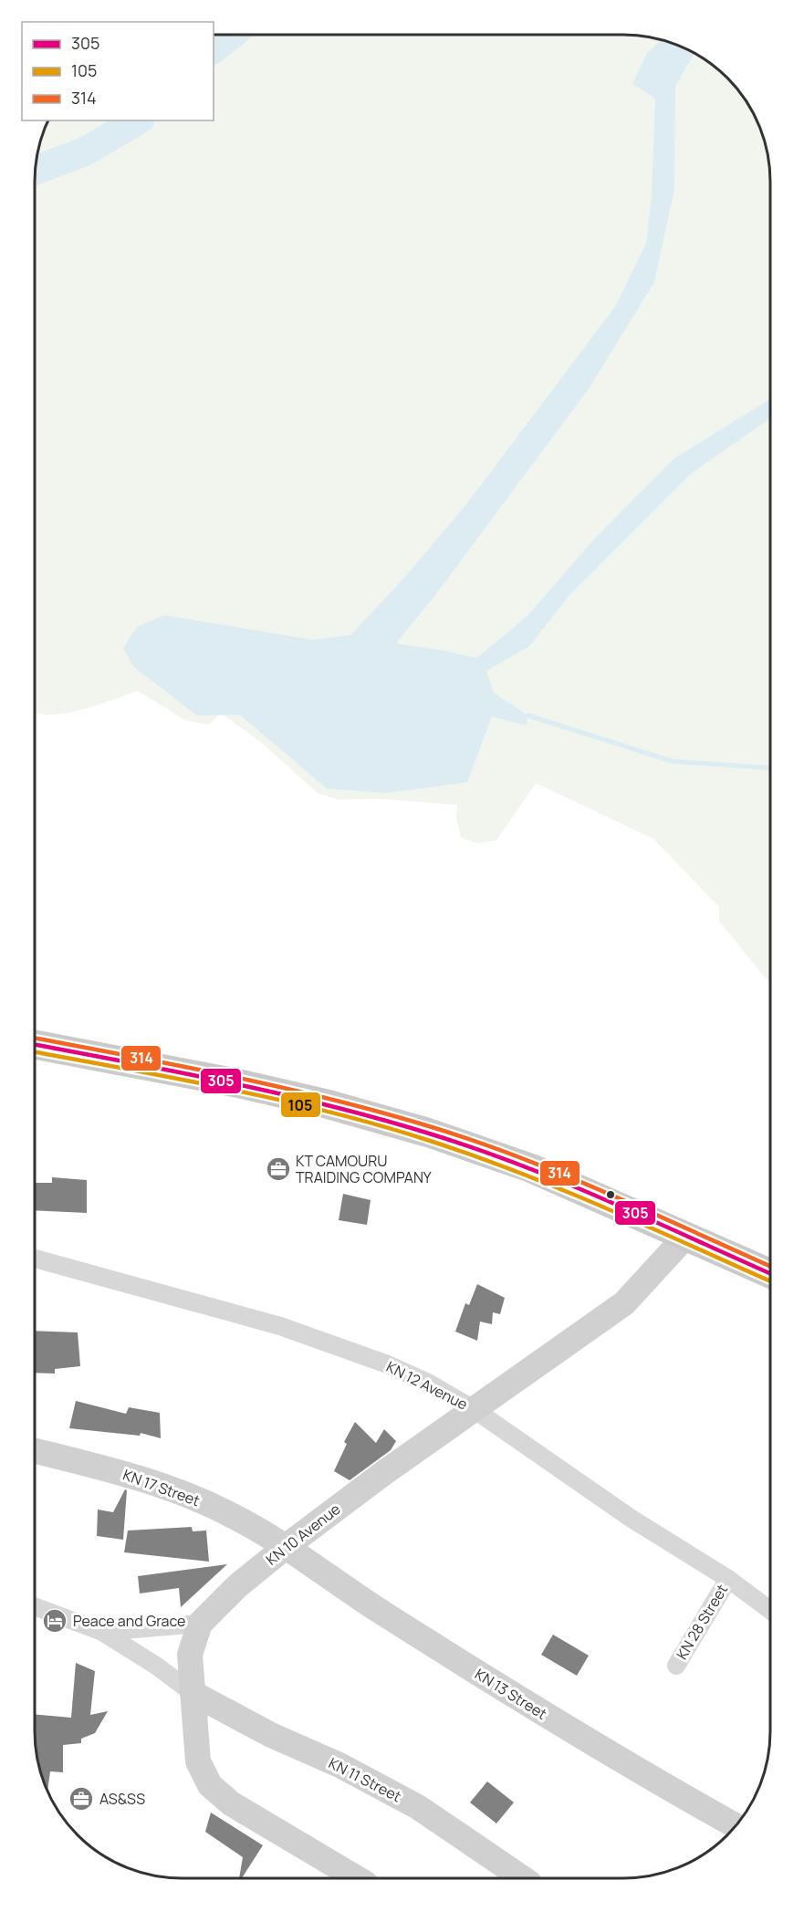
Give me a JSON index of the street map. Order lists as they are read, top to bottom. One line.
{"streets":{"street":["KN 12 Avenue","KN 17 Street","KN 10 Avenue","KN 28 Street","KN 13 Street","KN 11 Street"]},"crossings":[["KN 12 Avenue","KN 10 Avenue"],["KN 12 Avenue","KN 28 Street"],["KN 17 Street","KN 10 Avenue"],["KN 17 Street","KN 13 Street"],["KN 10 Avenue","KN 13 Street"],["KN 10 Avenue","KN 11 Street"]],"places":{"office":["KT CAMOURU TRAIDING COMPANY","AS&SS"],"hotel":["Peace and Grace"]},"lines":["transit line 314","transit line 305","transit line 105"],"legend":["305","105","314"]}
